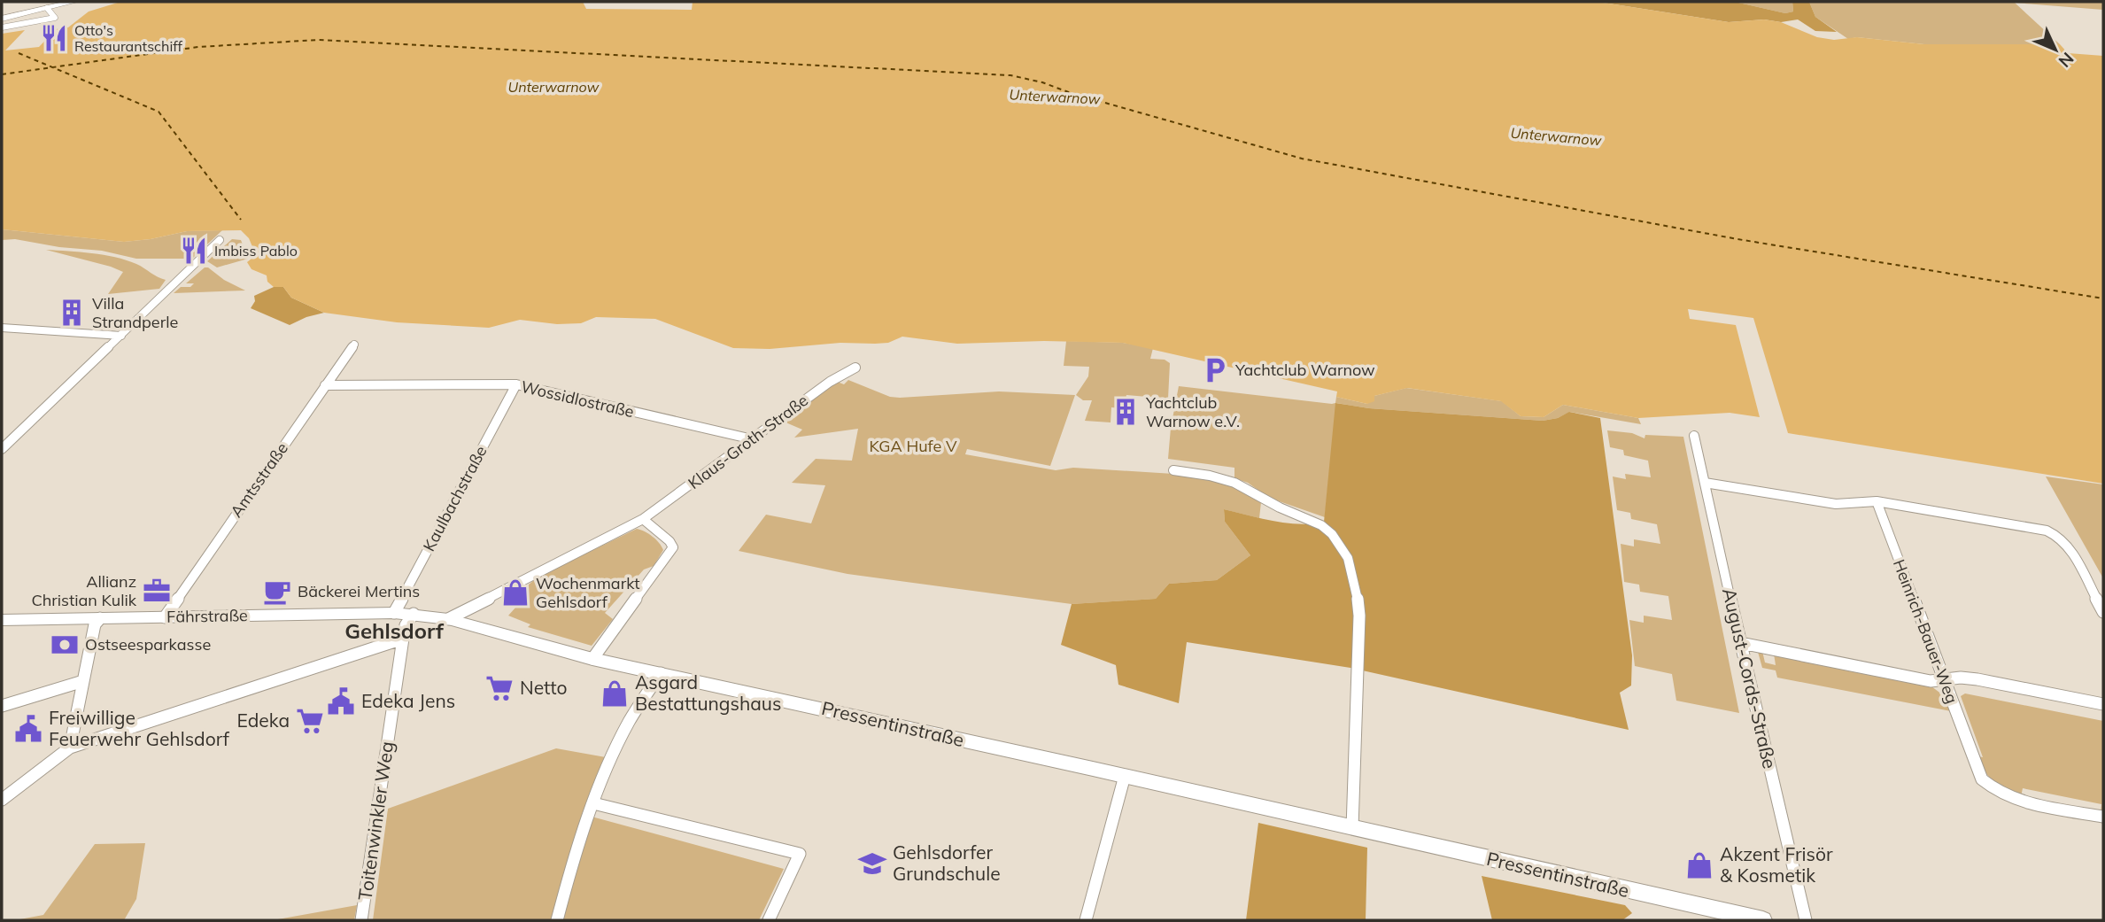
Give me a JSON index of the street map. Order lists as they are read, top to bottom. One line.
{"streets":{"street":["Wossidlostraße","Klaus-Groth-Straße","Amtsstraße","Kaulbachstraße","Fährstraße","Heinrich-Bauer-Weg","August-Cords-Straße","Pressentinstraße","Toitenwinkler Weg"]},"crossings":[["Wossidlostraße","Klaus-Groth-Straße"],["Wossidlostraße","Amtsstraße"],["Wossidlostraße","Kaulbachstraße"],["Klaus-Groth-Straße","Pressentinstraße"],["Amtsstraße","Fährstraße"],["Kaulbachstraße","Fährstraße"],["Fährstraße","Pressentinstraße"],["Fährstraße","Toitenwinkler Weg"],["Pressentinstraße","Toitenwinkler Weg"]],"districts":["Gehlsdorf"],"water":["Unterwarnow"],"parks":["KGA Hufe V"],"places":{"restaurant":["Otto's Restaurantschiff","Imbiss Pablo"],"building":["Villa Strandperle","Yachtclub Warnow e.V."],"parking":["Yachtclub Warnow"],"office":["Allianz Christian Kulik"],"cafe":["Bäckerei Mertins"],"shop":["Wochenmarkt Gehlsdorf","Asgard Bestattungshaus","Akzent Frisör & Kosmetik"],"bank":["Ostseesparkasse"],"supermarket":["Netto","Edeka"],"public building":["Edeka Jens","Freiwillige Feuerwehr Gehlsdorf"],"school or university":["Gehlsdorfer Grundschule"]},"north":"bottom right"}
